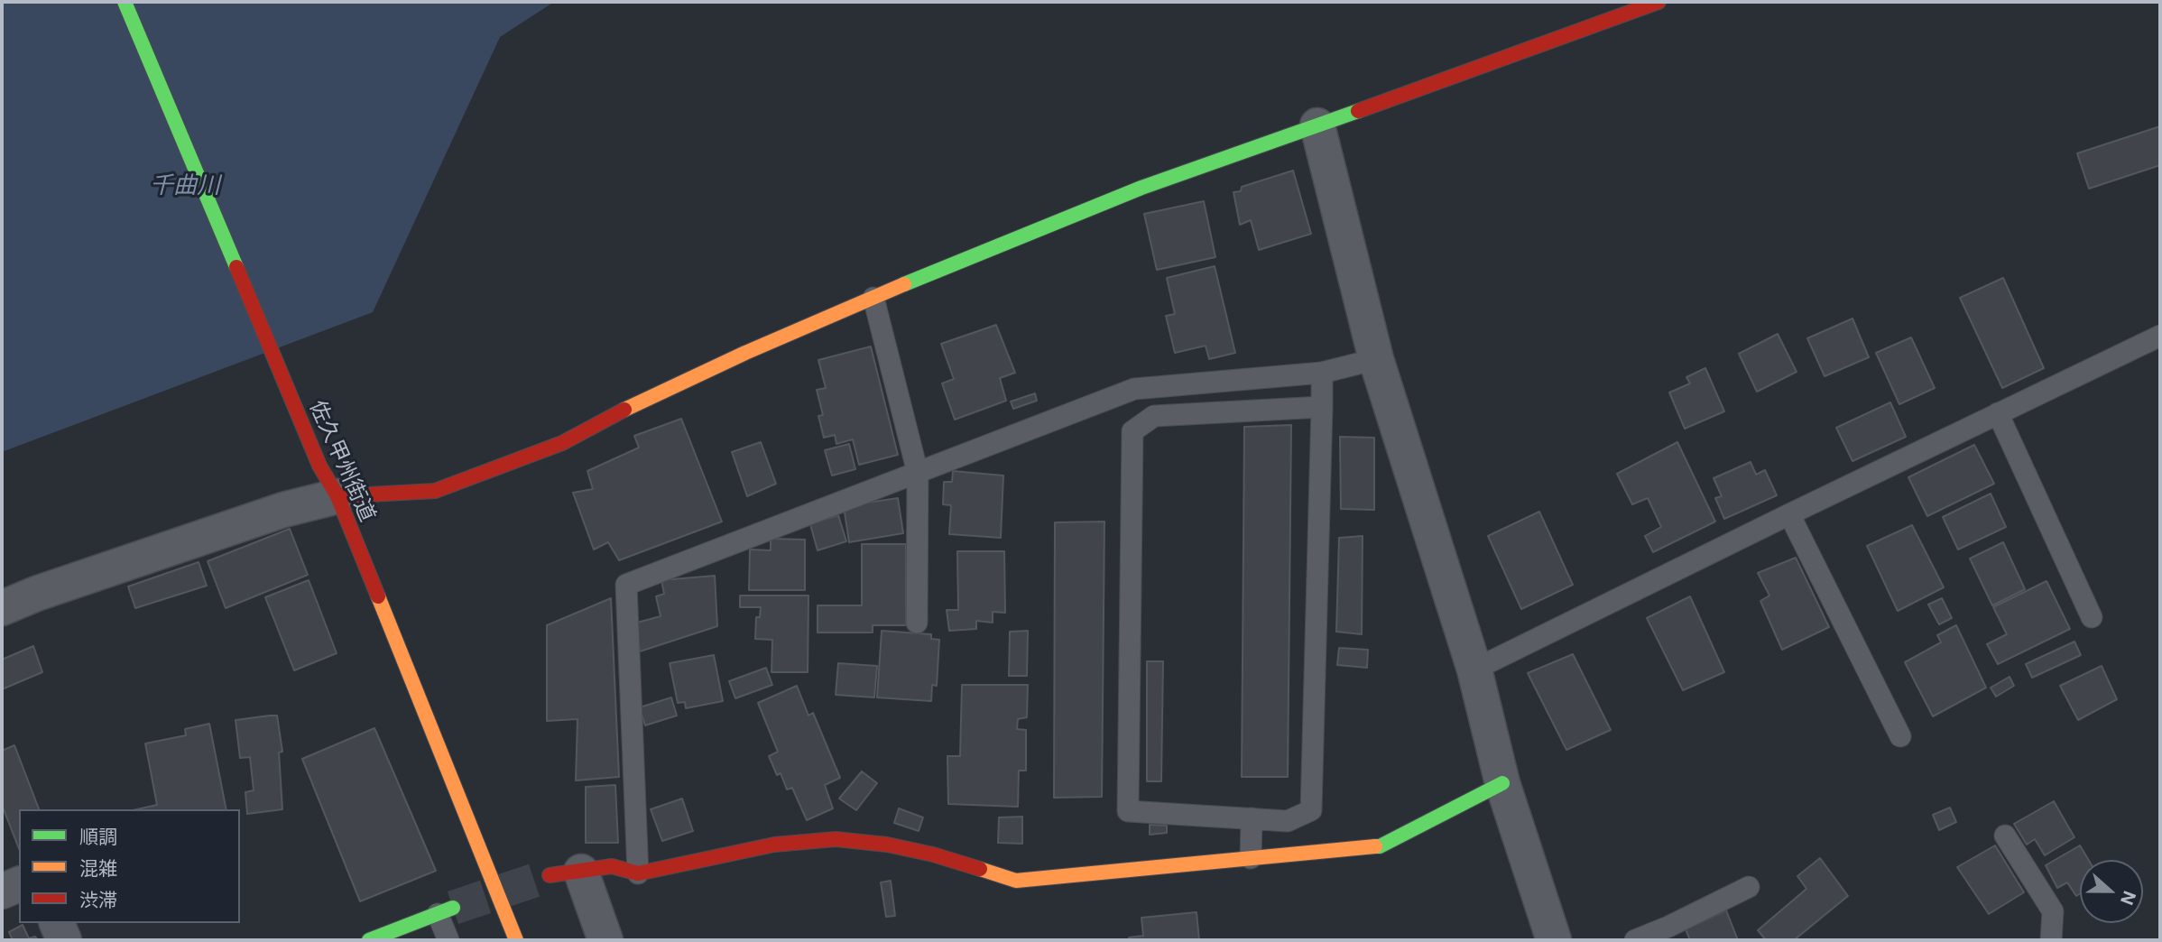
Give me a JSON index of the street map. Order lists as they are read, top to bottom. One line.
{"streets":{"main road":["佐久甲州街道"]},"water":["千曲川"],"legend":["順調","混雑","渋滞"],"north":"right"}
